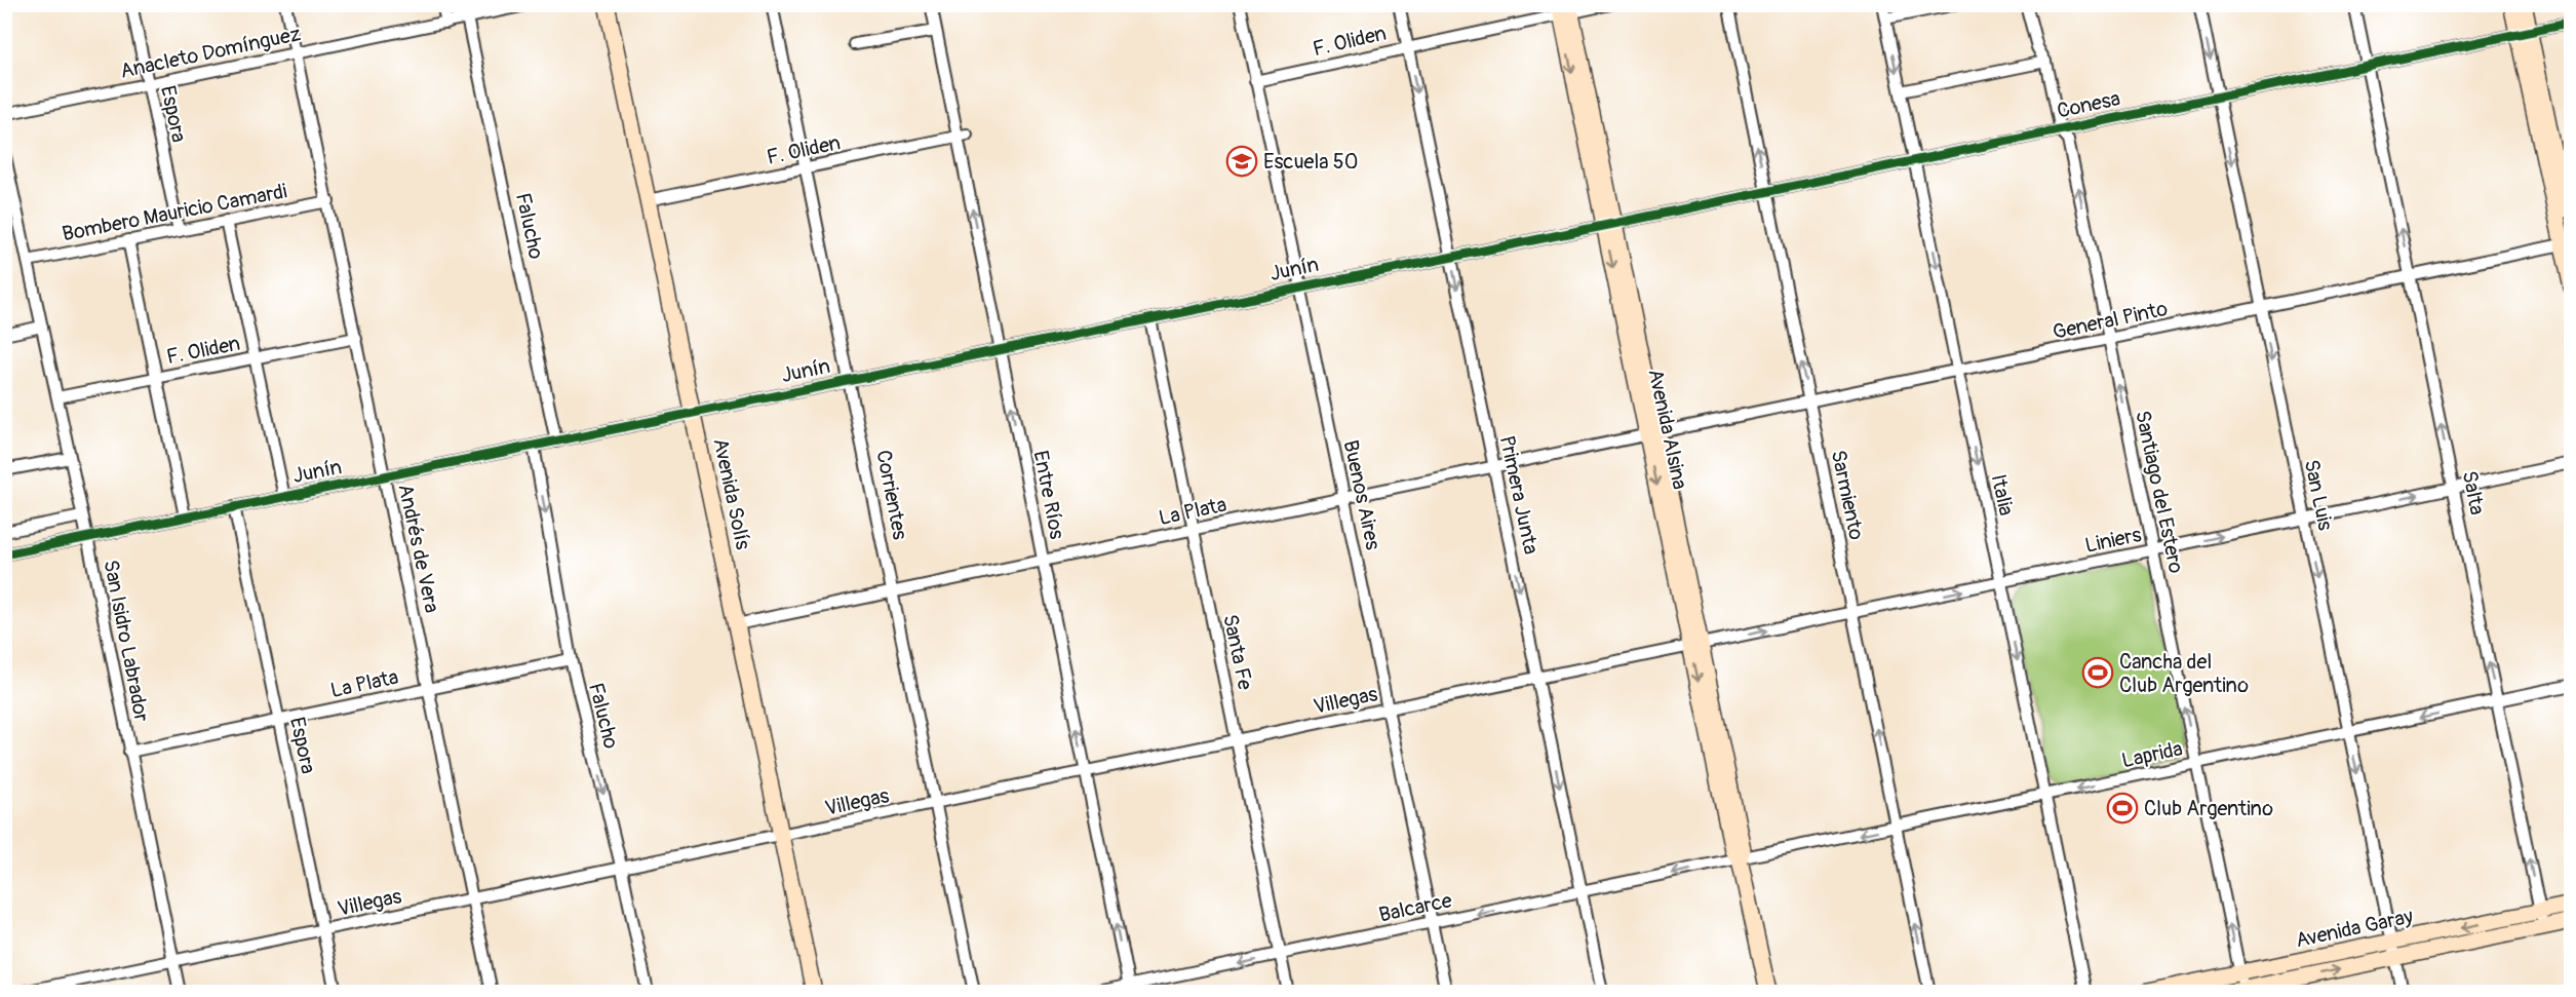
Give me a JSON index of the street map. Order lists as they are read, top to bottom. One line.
{"streets":{"street":["F. Oliden","Anacleto Domínguez","Conesa","Espora","Bombero Mauricio Camardi","Falucho","Junín","General Pinto","Avenida Alsina","Santiago del Estero","Salta","Avenida Solís","Corrientes","Entre Ríos","Buenos Aires","Primera Junta","Sarmiento","Italia","San Luis","La Plata","Liniers","Andrés de Vera","San Isidro Labrador","Santa Fe","Villegas","Laprida","Balcarce","Avenida Garay"]},"crossings":[["F. Oliden","Avenida Alsina"],["F. Oliden","Avenida Solís"],["F. Oliden","Corrientes"],["F. Oliden","Entre Ríos"],["F. Oliden","Buenos Aires"],["F. Oliden","Primera Junta"],["F. Oliden","Andrés de Vera"],["F. Oliden","San Isidro Labrador"],["Anacleto Domínguez","Espora"],["Anacleto Domínguez","Falucho"],["Anacleto Domínguez","Andrés de Vera"],["Conesa","Junín"],["Conesa","Avenida Alsina"],["Conesa","Santiago del Estero"],["Conesa","Salta"],["Conesa","Sarmiento"],["Conesa","Italia"],["Conesa","San Luis"],["Espora","Bombero Mauricio Camardi"],["Espora","Junín"],["Espora","La Plata"],["Espora","Villegas"],["Bombero Mauricio Camardi","Andrés de Vera"],["Bombero Mauricio Camardi","San Isidro Labrador"],["Falucho","Junín"],["Falucho","La Plata"],["Falucho","Villegas"],["Junín","Avenida Alsina"],["Junín","Avenida Solís"],["Junín","Corrientes"],["Junín","Entre Ríos"],["Junín","Buenos Aires"],["Junín","Primera Junta"],["Junín","Andrés de Vera"],["Junín","San Isidro Labrador"],["Junín","Santa Fe"],["General Pinto","Avenida Alsina"],["General Pinto","Santiago del Estero"],["General Pinto","Salta"],["General Pinto","Sarmiento"],["General Pinto","Italia"],["General Pinto","San Luis"],["General Pinto","La Plata"],["Avenida Alsina","La Plata"],["Avenida Alsina","Liniers"],["Avenida Alsina","Villegas"],["Avenida Alsina","Laprida"],["Avenida Alsina","Balcarce"],["Santiago del Estero","Liniers"],["Santiago del Estero","Laprida"],["Santiago del Estero","Avenida Garay"],["Salta","Liniers"],["Salta","Laprida"],["Salta","Avenida Garay"],["Avenida Solís","La Plata"],["Avenida Solís","Villegas"],["Corrientes","La Plata"],["Corrientes","Villegas"],["Entre Ríos","La Plata"],["Entre Ríos","Villegas"],["Entre Ríos","Balcarce"],["Buenos Aires","La Plata"],["Buenos Aires","Villegas"],["Buenos Aires","Balcarce"],["Primera Junta","La Plata"],["Primera Junta","Villegas"],["Primera Junta","Balcarce"],["Sarmiento","Liniers"],["Sarmiento","Laprida"],["Italia","Liniers"],["Italia","Laprida"],["San Luis","Liniers"],["San Luis","Laprida"],["San Luis","Avenida Garay"],["La Plata","Andrés de Vera"],["La Plata","San Isidro Labrador"],["La Plata","Santa Fe"],["Liniers","Villegas"],["Andrés de Vera","Villegas"],["San Isidro Labrador","Villegas"],["Santa Fe","Villegas"],["Santa Fe","Balcarce"],["Laprida","Balcarce"]],"one_way":["Falucho","Santiago del Estero","Salta","Entre Ríos","Primera Junta","Sarmiento","Italia","San Luis","Liniers","Laprida","Balcarce"],"places":{"school or university":["Escuela 50"],"sports":["Cancha del Club Argentino","Club Argentino"]}}
